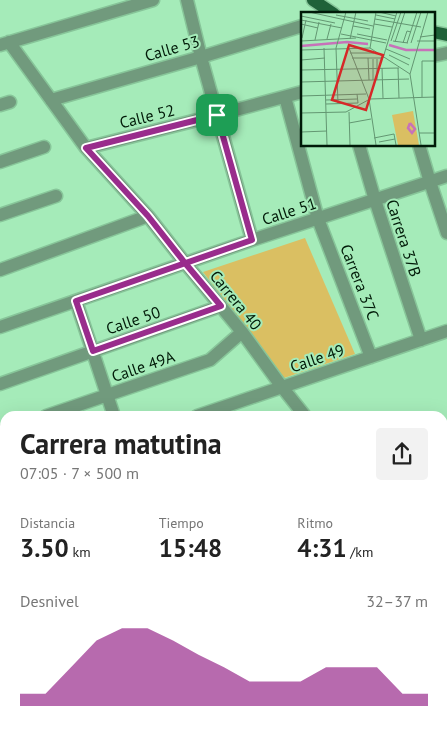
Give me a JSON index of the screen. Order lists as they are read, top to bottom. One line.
{"streets":{"street":["Calle 53","Calle 52","Calle 51","Carrera 37B","Carrera 37C","Carrera 40","Calle 50","Calle 49","Calle 49A"]},"crossings":[["Calle 53","Carrera 40"],["Calle 52","Carrera 37C"],["Calle 52","Carrera 40"],["Calle 51","Carrera 37B"],["Calle 51","Carrera 37C"],["Calle 51","Carrera 40"],["Carrera 37B","Calle 49"],["Carrera 37C","Calle 49"],["Carrera 40","Calle 50"],["Carrera 40","Calle 49"],["Carrera 40","Calle 49A"]],"page":{"heading":["Carrera matutina","07:05 · 7 × 500 m"],"stats":[["Distancia","3.50 km"],["Tiempo","15:48"],["Ritmo","4:31 /km"]],"chart":["Desnivel","32–37 m"]}}
